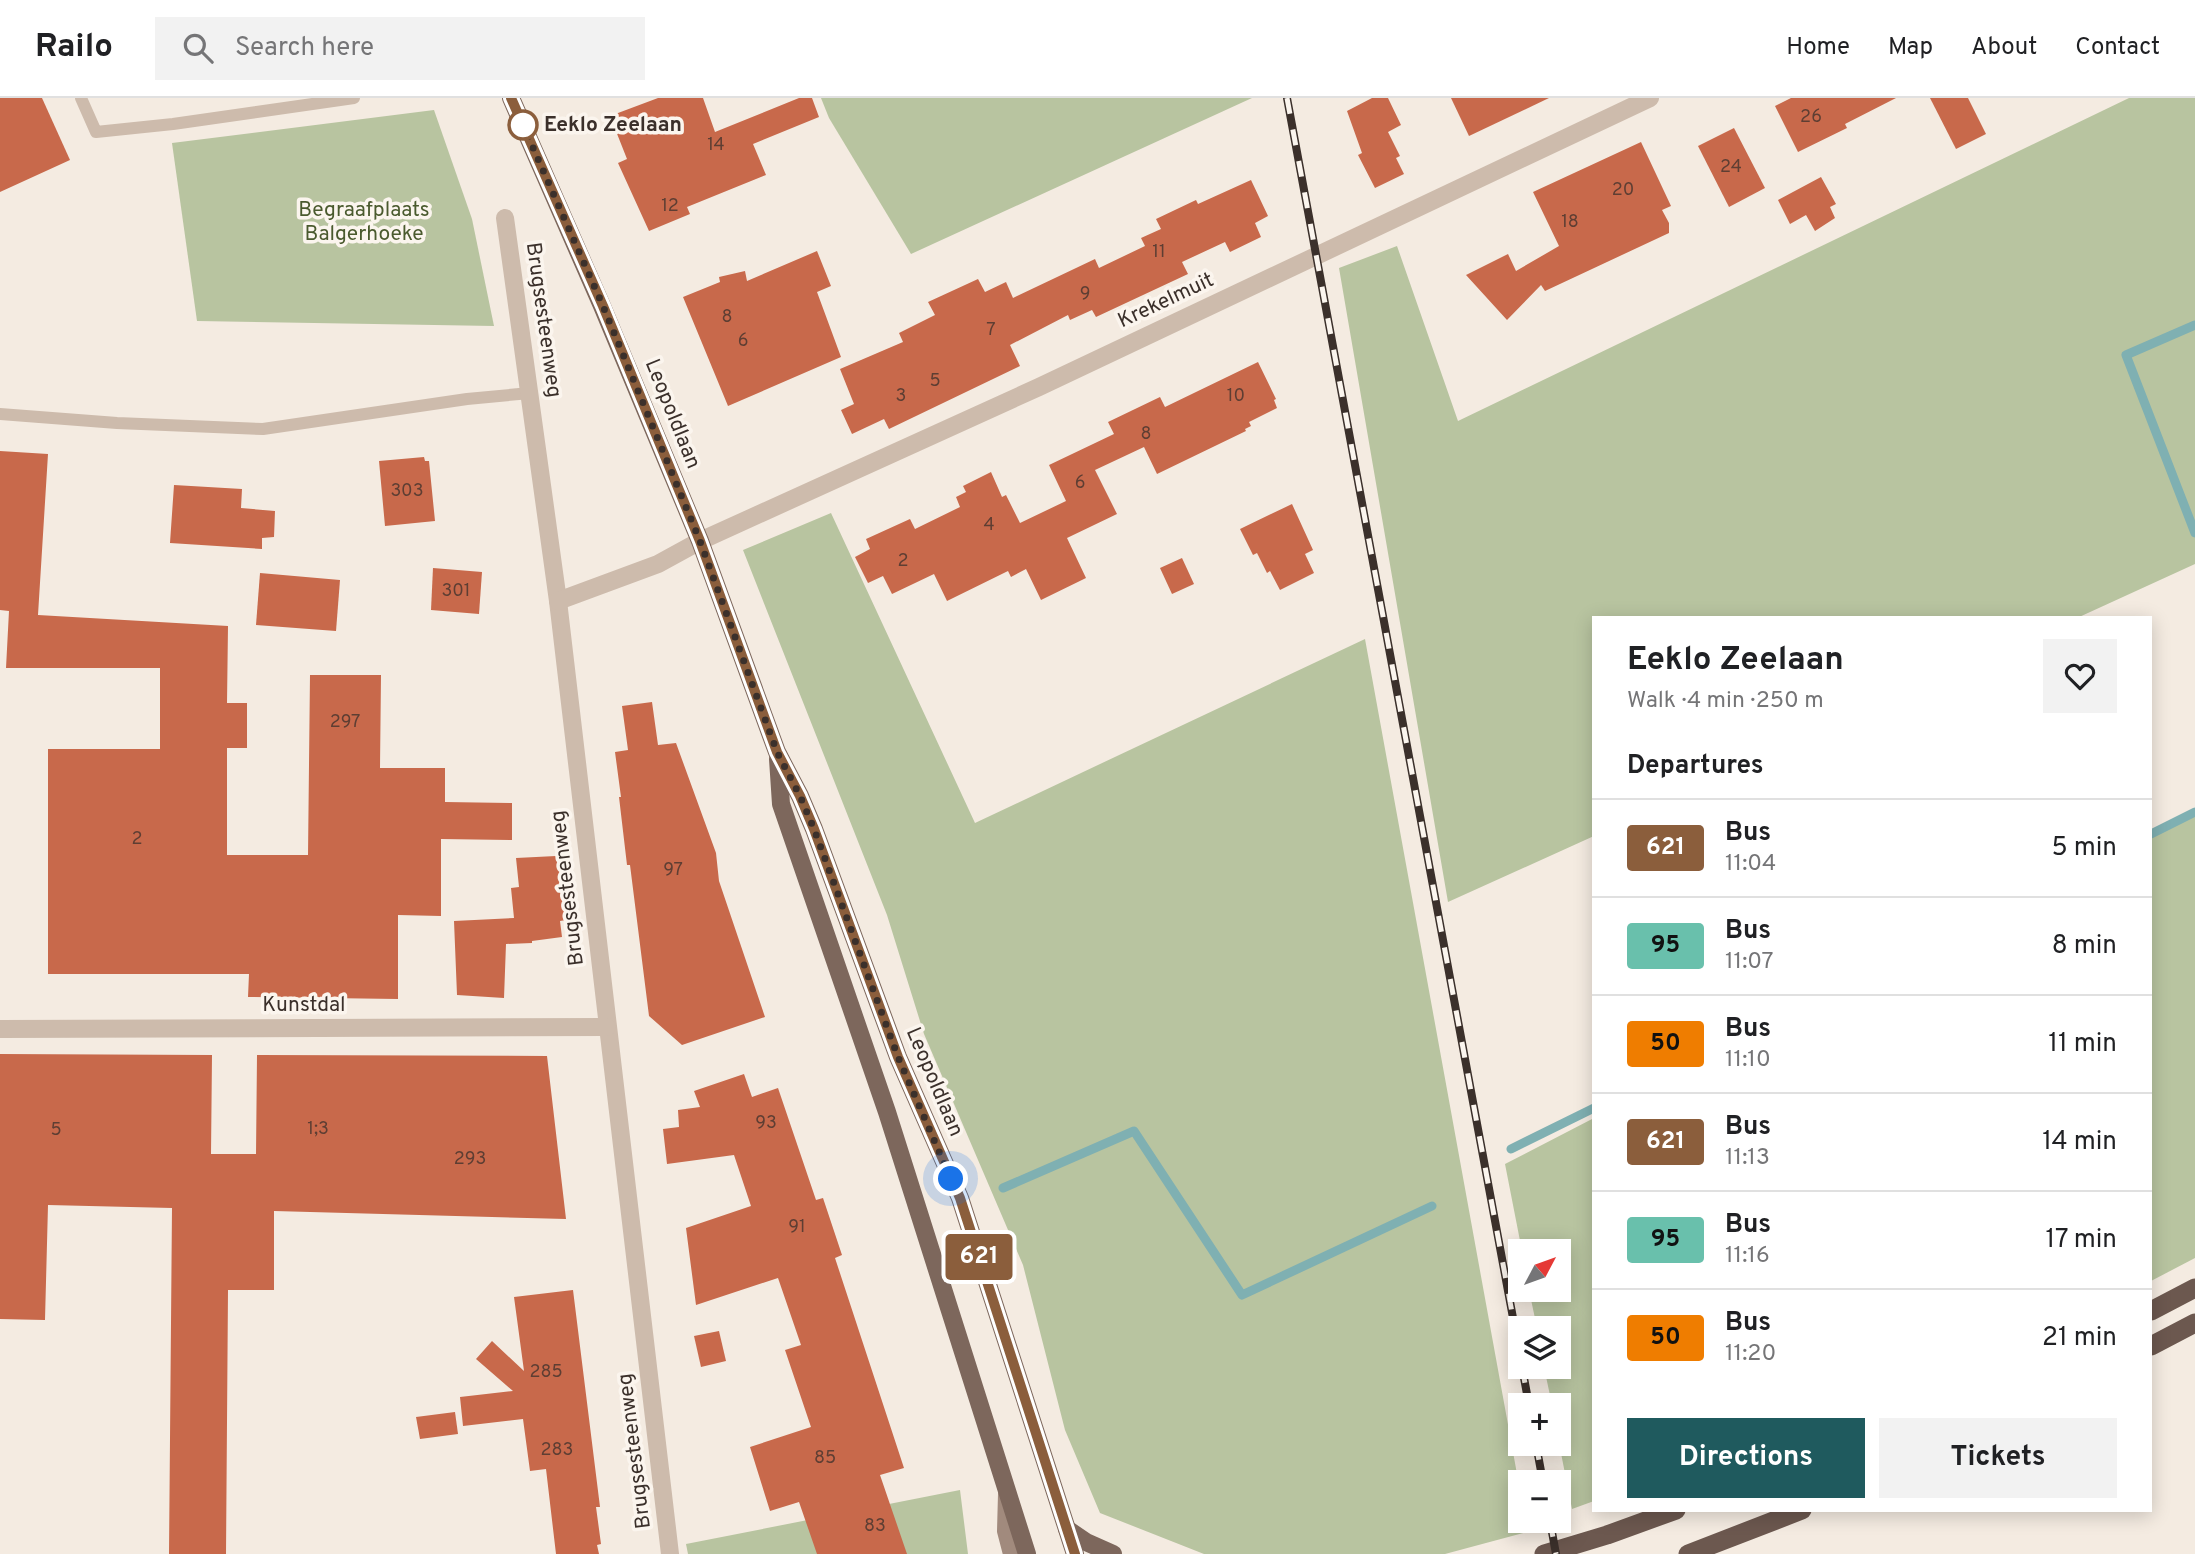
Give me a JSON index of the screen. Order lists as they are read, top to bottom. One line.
{"streets":{"main road":["Leopoldlaan"],"street":["Krekelmuit","Brugsesteenweg","Kunstdal"]},"crossings":[["Krekelmuit","Brugsesteenweg"],["Krekelmuit","Leopoldlaan"],["Brugsesteenweg","Kunstdal"]],"parks":["Begraafplaats Balgerhoeke"],"places":["Eeklo Zeelaan"],"lines":["bus line 621"],"house_numbers":["26","14","24","20","12","18","11","9","8","7","6","5","3","10","8","6","303","4","2","301","297","2","97","93","1;3","5","293","91","285","283","85","83"],"north":"top right","page":{"header":"Railo","search":"Search here","nav":["Home","Map","About","Contact"],"on_map":"621","heading":[["Eeklo Zeelaan","Walk · 4 min · 250 m"],"Departures"],"list":[{"mark":"621","name":"Bus","note":"11:04","value":"5 min"},{"mark":"95","name":"Bus","note":"11:07","value":"8 min"},{"mark":"50","name":"Bus","note":"11:10","value":"11 min"},{"mark":"621","name":"Bus","note":"11:13","value":"14 min"},{"mark":"95","name":"Bus","note":"11:16","value":"17 min"},{"mark":"50","name":"Bus","note":"11:20","value":"21 min"}],"map_buttons":["+","−"],"buttons":["Directions","Tickets"]}}
